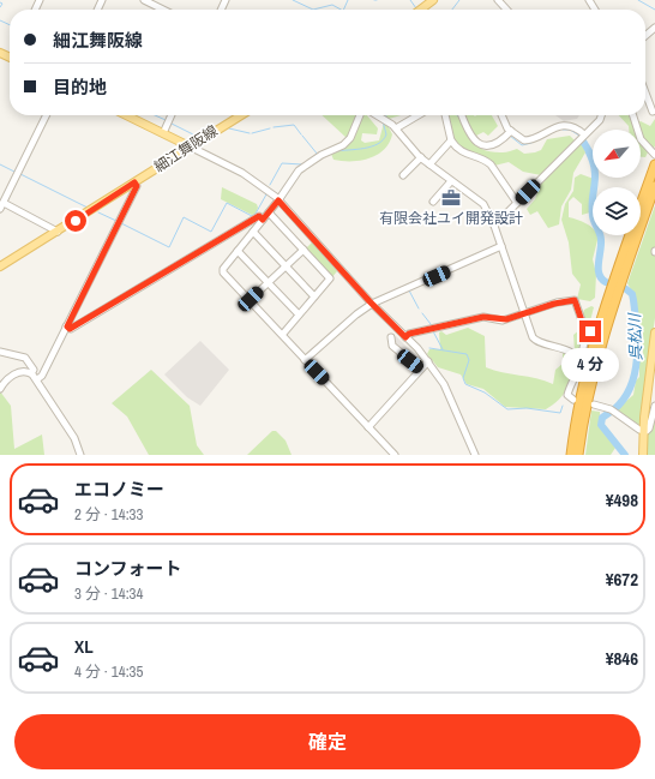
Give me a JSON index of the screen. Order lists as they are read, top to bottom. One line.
{"streets":{"main road":["細江舞阪線"]},"water":["呉松川"],"places":{"office":["有限会社ユイ開発設計"]},"north":"bottom left","page":{"banner":["細江舞阪線","目的地"],"bubble":"4 分","list":[{"name":"エコノミー","note":"2 分 · 14:33","value":"¥498"},{"name":"コンフォート","note":"3 分 · 14:34","value":"¥672"},{"name":"XL","note":"4 分 · 14:35","value":"¥846"}],"buttons":"確定"}}
